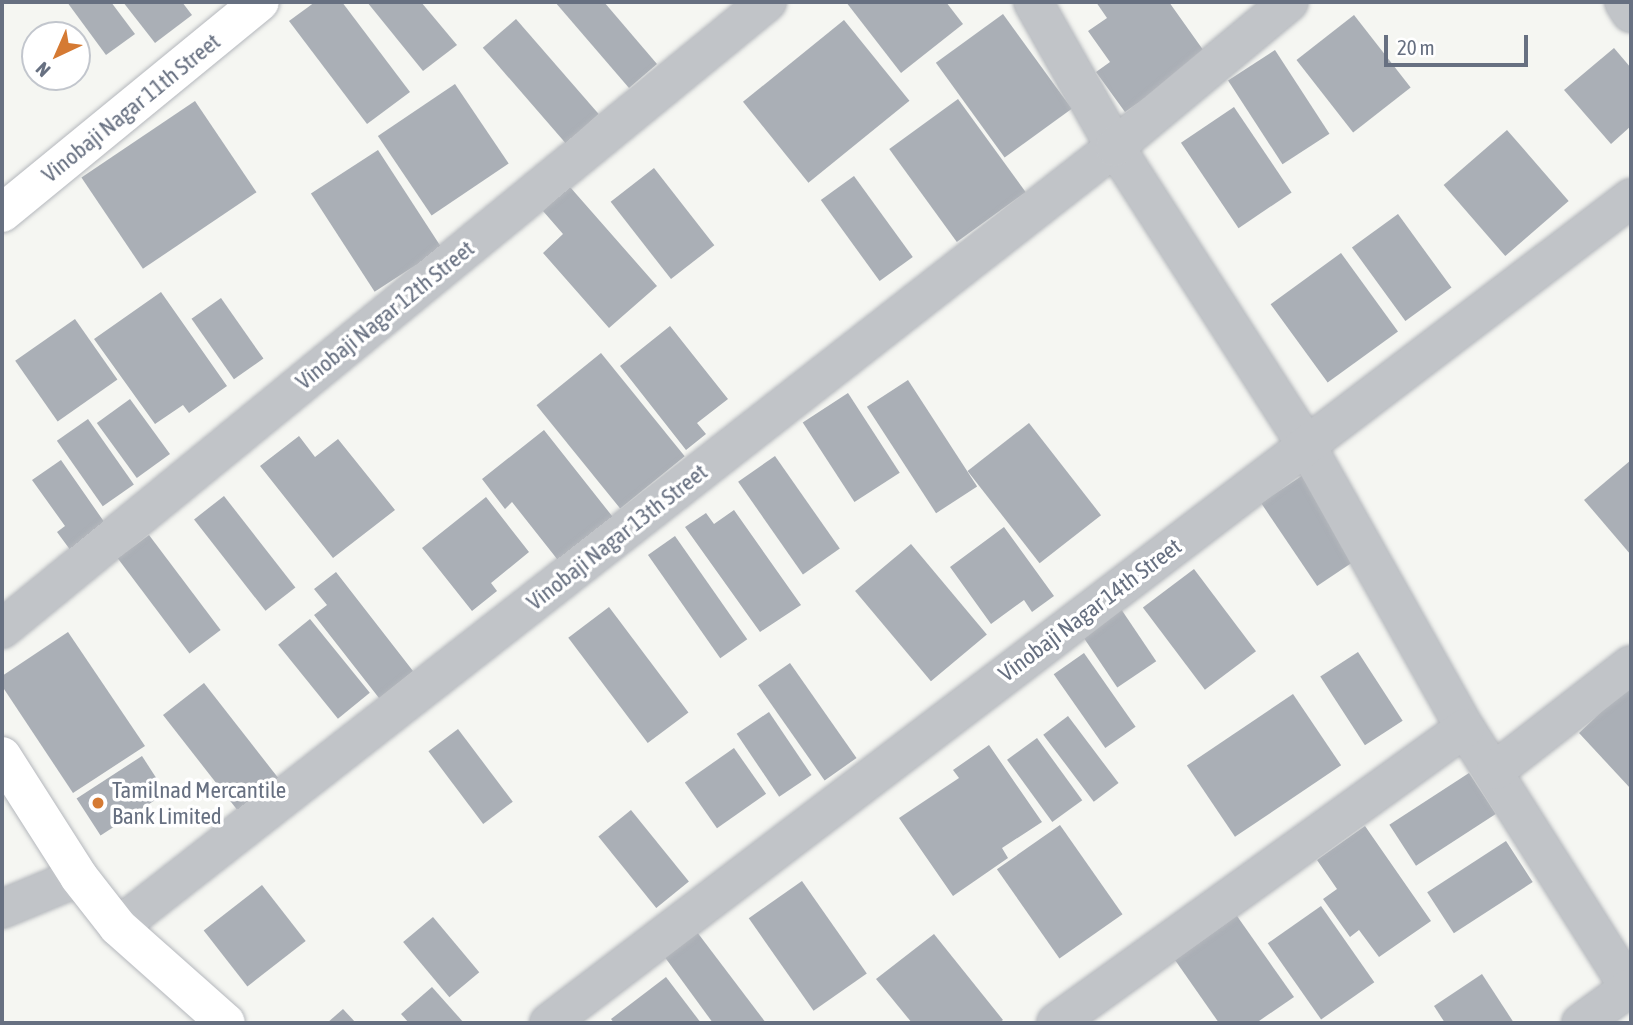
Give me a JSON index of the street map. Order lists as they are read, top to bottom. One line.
{"streets":{"street":["Vinobaji Nagar 11th Street","Vinobaji Nagar 12th Street","Vinobaji Nagar 13th Street","Vinobaji Nagar 14th Street"]},"places":["Tamilnad Mercantile Bank Limited"],"scale_bar":"20 m","north":"bottom left"}
